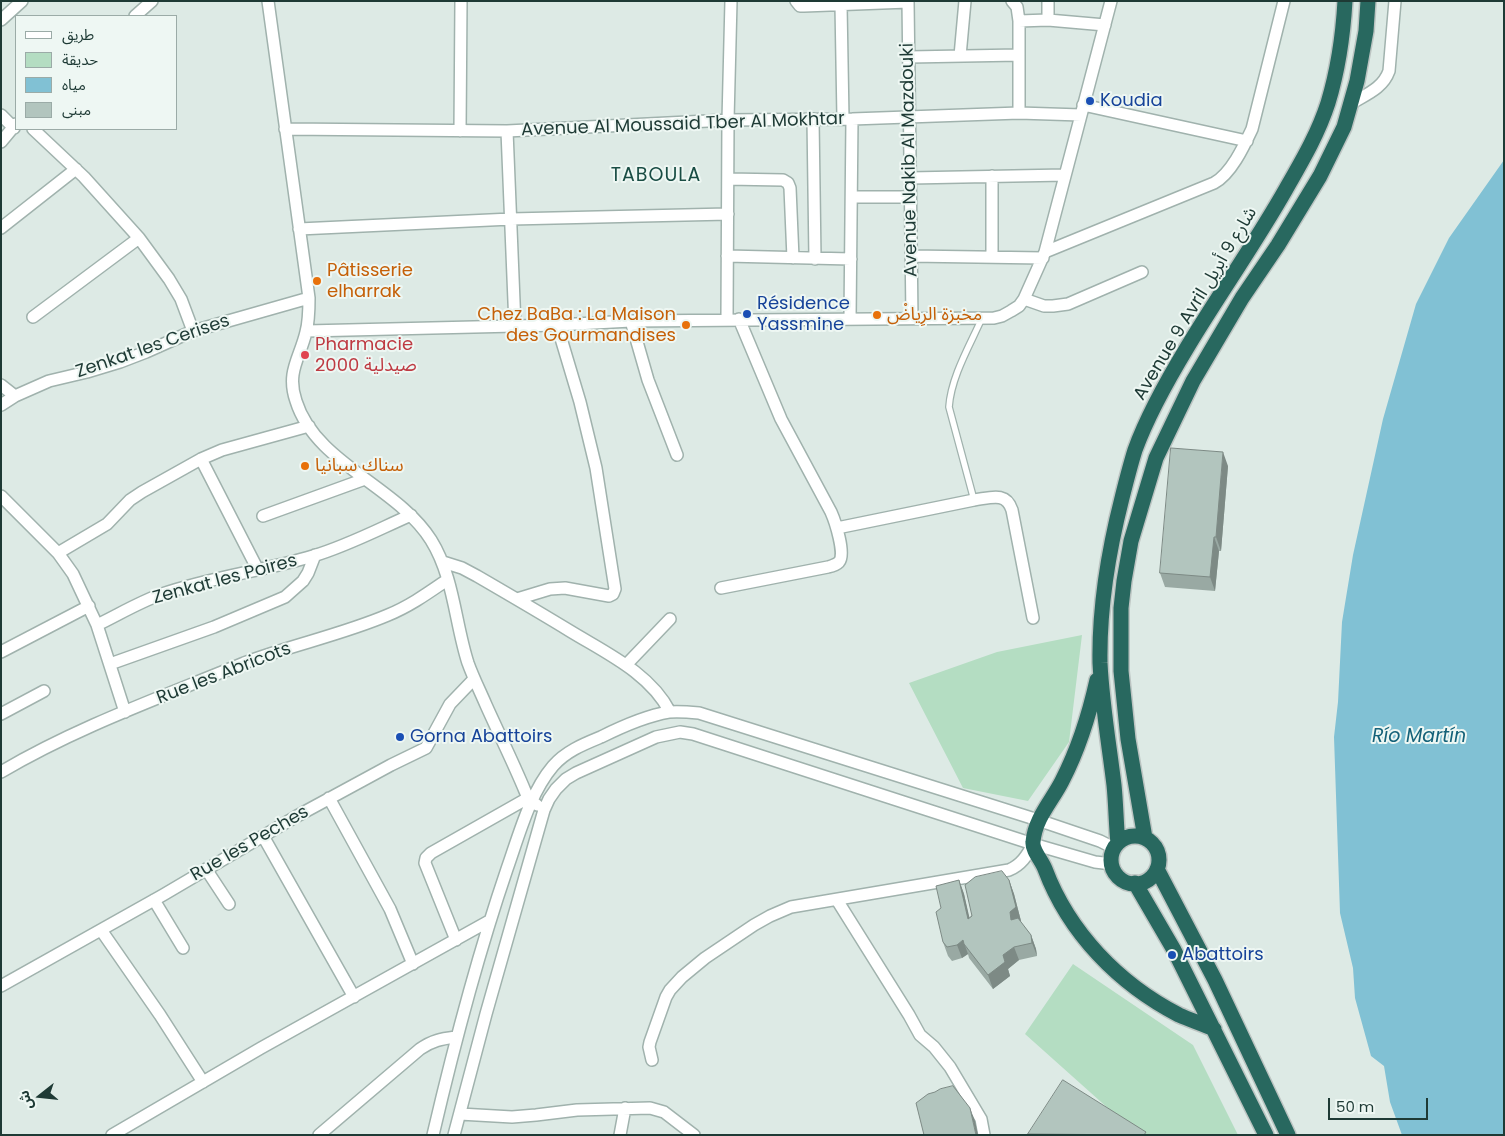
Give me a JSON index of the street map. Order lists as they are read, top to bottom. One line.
{"streets":{"highway":["Avenue 9 Avril شارع 9 أبريل"],"street":["Avenue Al Moussaid Tber Al Mokhtar","Avenue Nakib Al Mazdouki","Zenkat les Cerises","Zenkat les Poires","Rue les Abricots","Rue les Peches"]},"crossings":[["Avenue Al Moussaid Tber Al Mokhtar","Avenue Nakib Al Mazdouki"]],"districts":["TABOULA"],"water":["Río Martín"],"places":["Koudia","Pâtisserie elharrak","Résidence Yassmine","مخبزة الرِياضْ","Chez BaBa : La Maison des Gourmandises","Pharmacie 2000 صيدلية","سناك سبانيا","Gorna Abattoirs","Abattoirs"],"legend":["طريق","حديقة","مياه","مبنى"],"scale_bar":"50 m","north":"left"}
